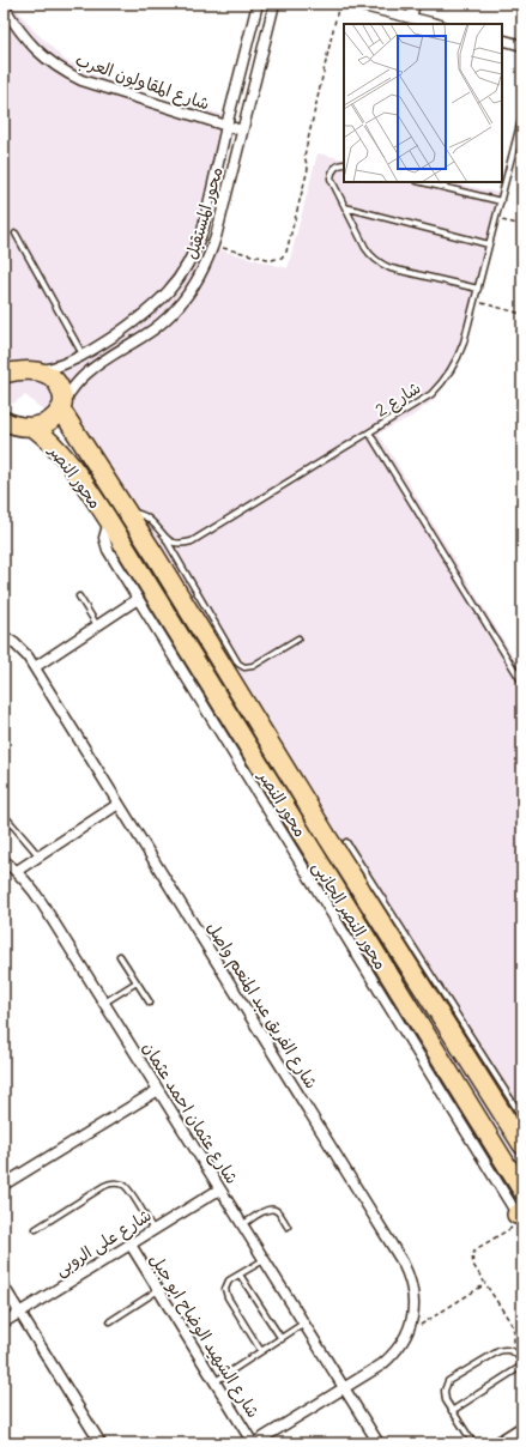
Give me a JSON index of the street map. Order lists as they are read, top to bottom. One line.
{"streets":{"highway":["محور النصر"],"street":["شارع المقاولون العرب","محور المستقبل","محور النصر الجانبى","شارع الفريق عبد المنعم واصل","شارع عثمان احمد عثمان","شارع على الروبى","شارع الشهيد الوضاح ابو جبل"],"lane":["شارع 2"]},"crossings":[["شارع المقاولون العرب","محور المستقبل"],["محور المستقبل","محور النصر"],["محور النصر","محور النصر الجانبى"],["شارع الفريق عبد المنعم واصل","شارع عثمان احمد عثمان"],["شارع الفريق عبد المنعم واصل","شارع الشهيد الوضاح ابو جبل"],["شارع عثمان احمد عثمان","شارع على الروبى"],["شارع على الروبى","شارع الشهيد الوضاح ابو جبل"]]}
